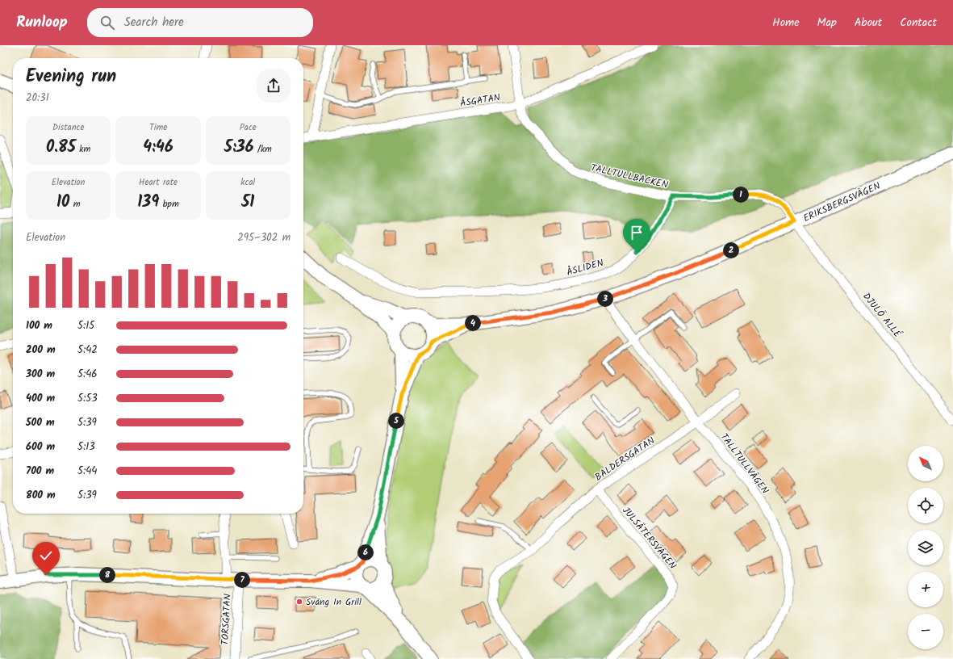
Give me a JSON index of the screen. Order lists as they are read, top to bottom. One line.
{"streets":{"main road":["ERIKSBERGSVÄGEN"],"street":["ÅSGATAN","TALLTULLBACKEN","ÅSLIDEN","DJULÖ ALLÉ","BALDERSGATAN","TALLTULLVÄGEN","JULSÄTERSVÄGEN","TORSGATAN"]},"crossings":[["ÅSGATAN","TALLTULLBACKEN"],["TALLTULLBACKEN","ÅSLIDEN"],["ERIKSBERGSVÄGEN","DJULÖ ALLÉ"],["ERIKSBERGSVÄGEN","TALLTULLVÄGEN"],["BALDERSGATAN","TALLTULLVÄGEN"],["BALDERSGATAN","JULSÄTERSVÄGEN"]],"places":["Sväng In Grill"],"north":"top left","page":{"header":"Runloop","search":"Search here","nav":["Home","Map","About","Contact"],"heading":["Evening run","20:31"],"stats":[["Distance","0.85 km"],["Time","4:46"],["Pace","5:36 /km"],["Elevation","10 m"],["Heart rate","139 bpm"],["kcal","51"]],"pins":["1","2","3","4","5","6","8","7"],"chart":["Elevation","295–302 m"],"list":[{"name":"100 m","note":"5:15"},{"name":"200 m","note":"5:42"},{"name":"300 m","note":"5:46"},{"name":"400 m","note":"5:53"},{"name":"500 m","note":"5:39"},{"name":"600 m","note":"5:13"},{"name":"700 m","note":"5:44"},{"name":"800 m","note":"5:39"}],"map_buttons":["+","−"]}}
